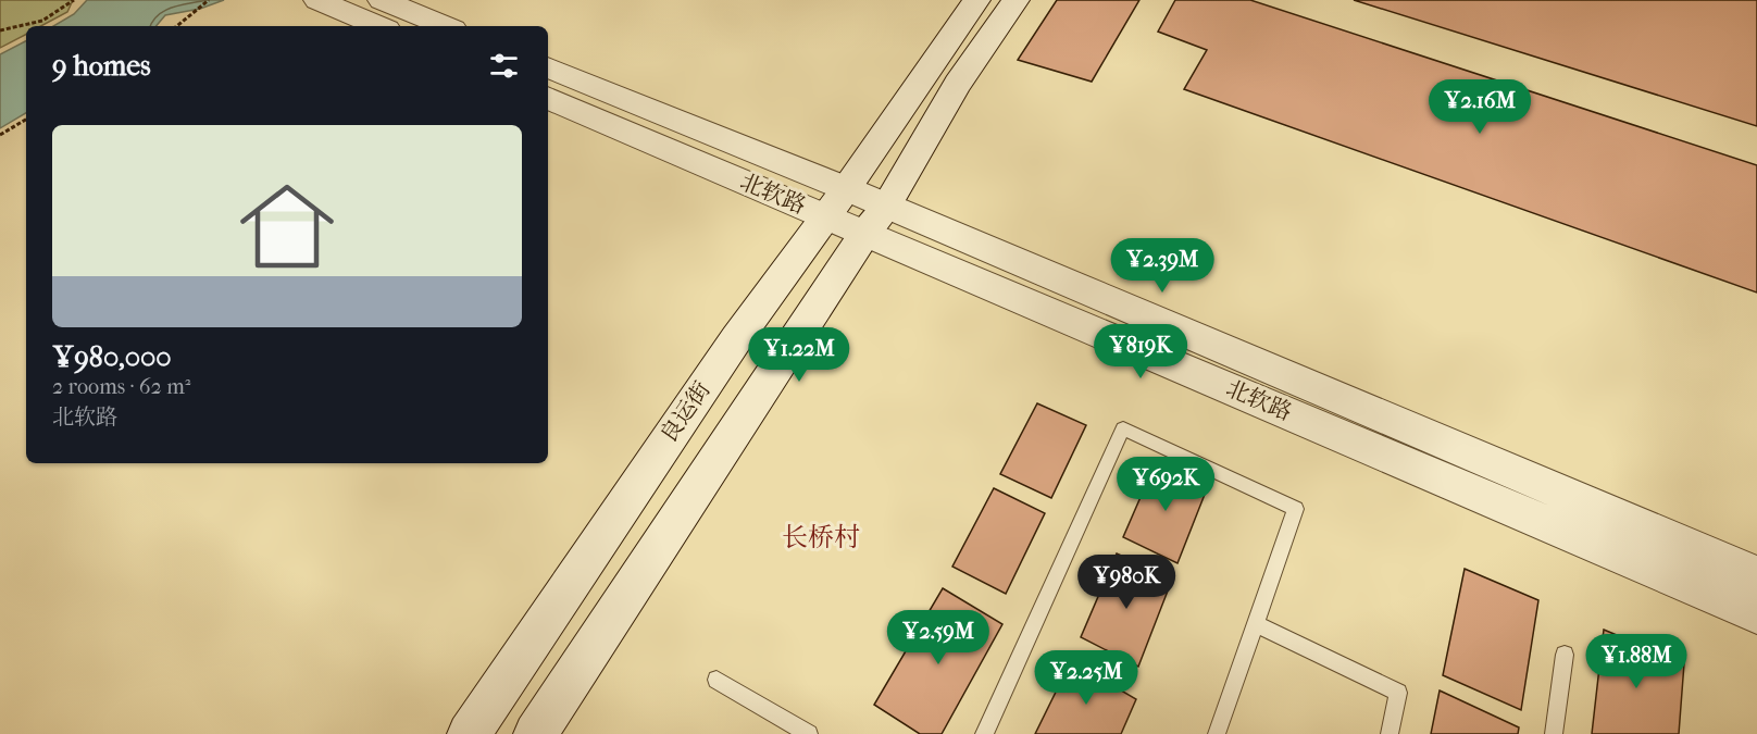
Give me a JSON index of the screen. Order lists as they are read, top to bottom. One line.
{"streets":{"street":["北软路","良运街"]},"crossings":[["北软路","良运街"]],"districts":["长桥村"],"page":{"heading":"9 homes","price":["¥2.16M","¥2.39M","¥819K","¥1.22M","¥692K","¥980K","¥2.59M","¥1.88M","¥2.25M"],"list":[{"name":"¥980,000","note":"2 rooms · 62 m² · 北软路"}]}}
